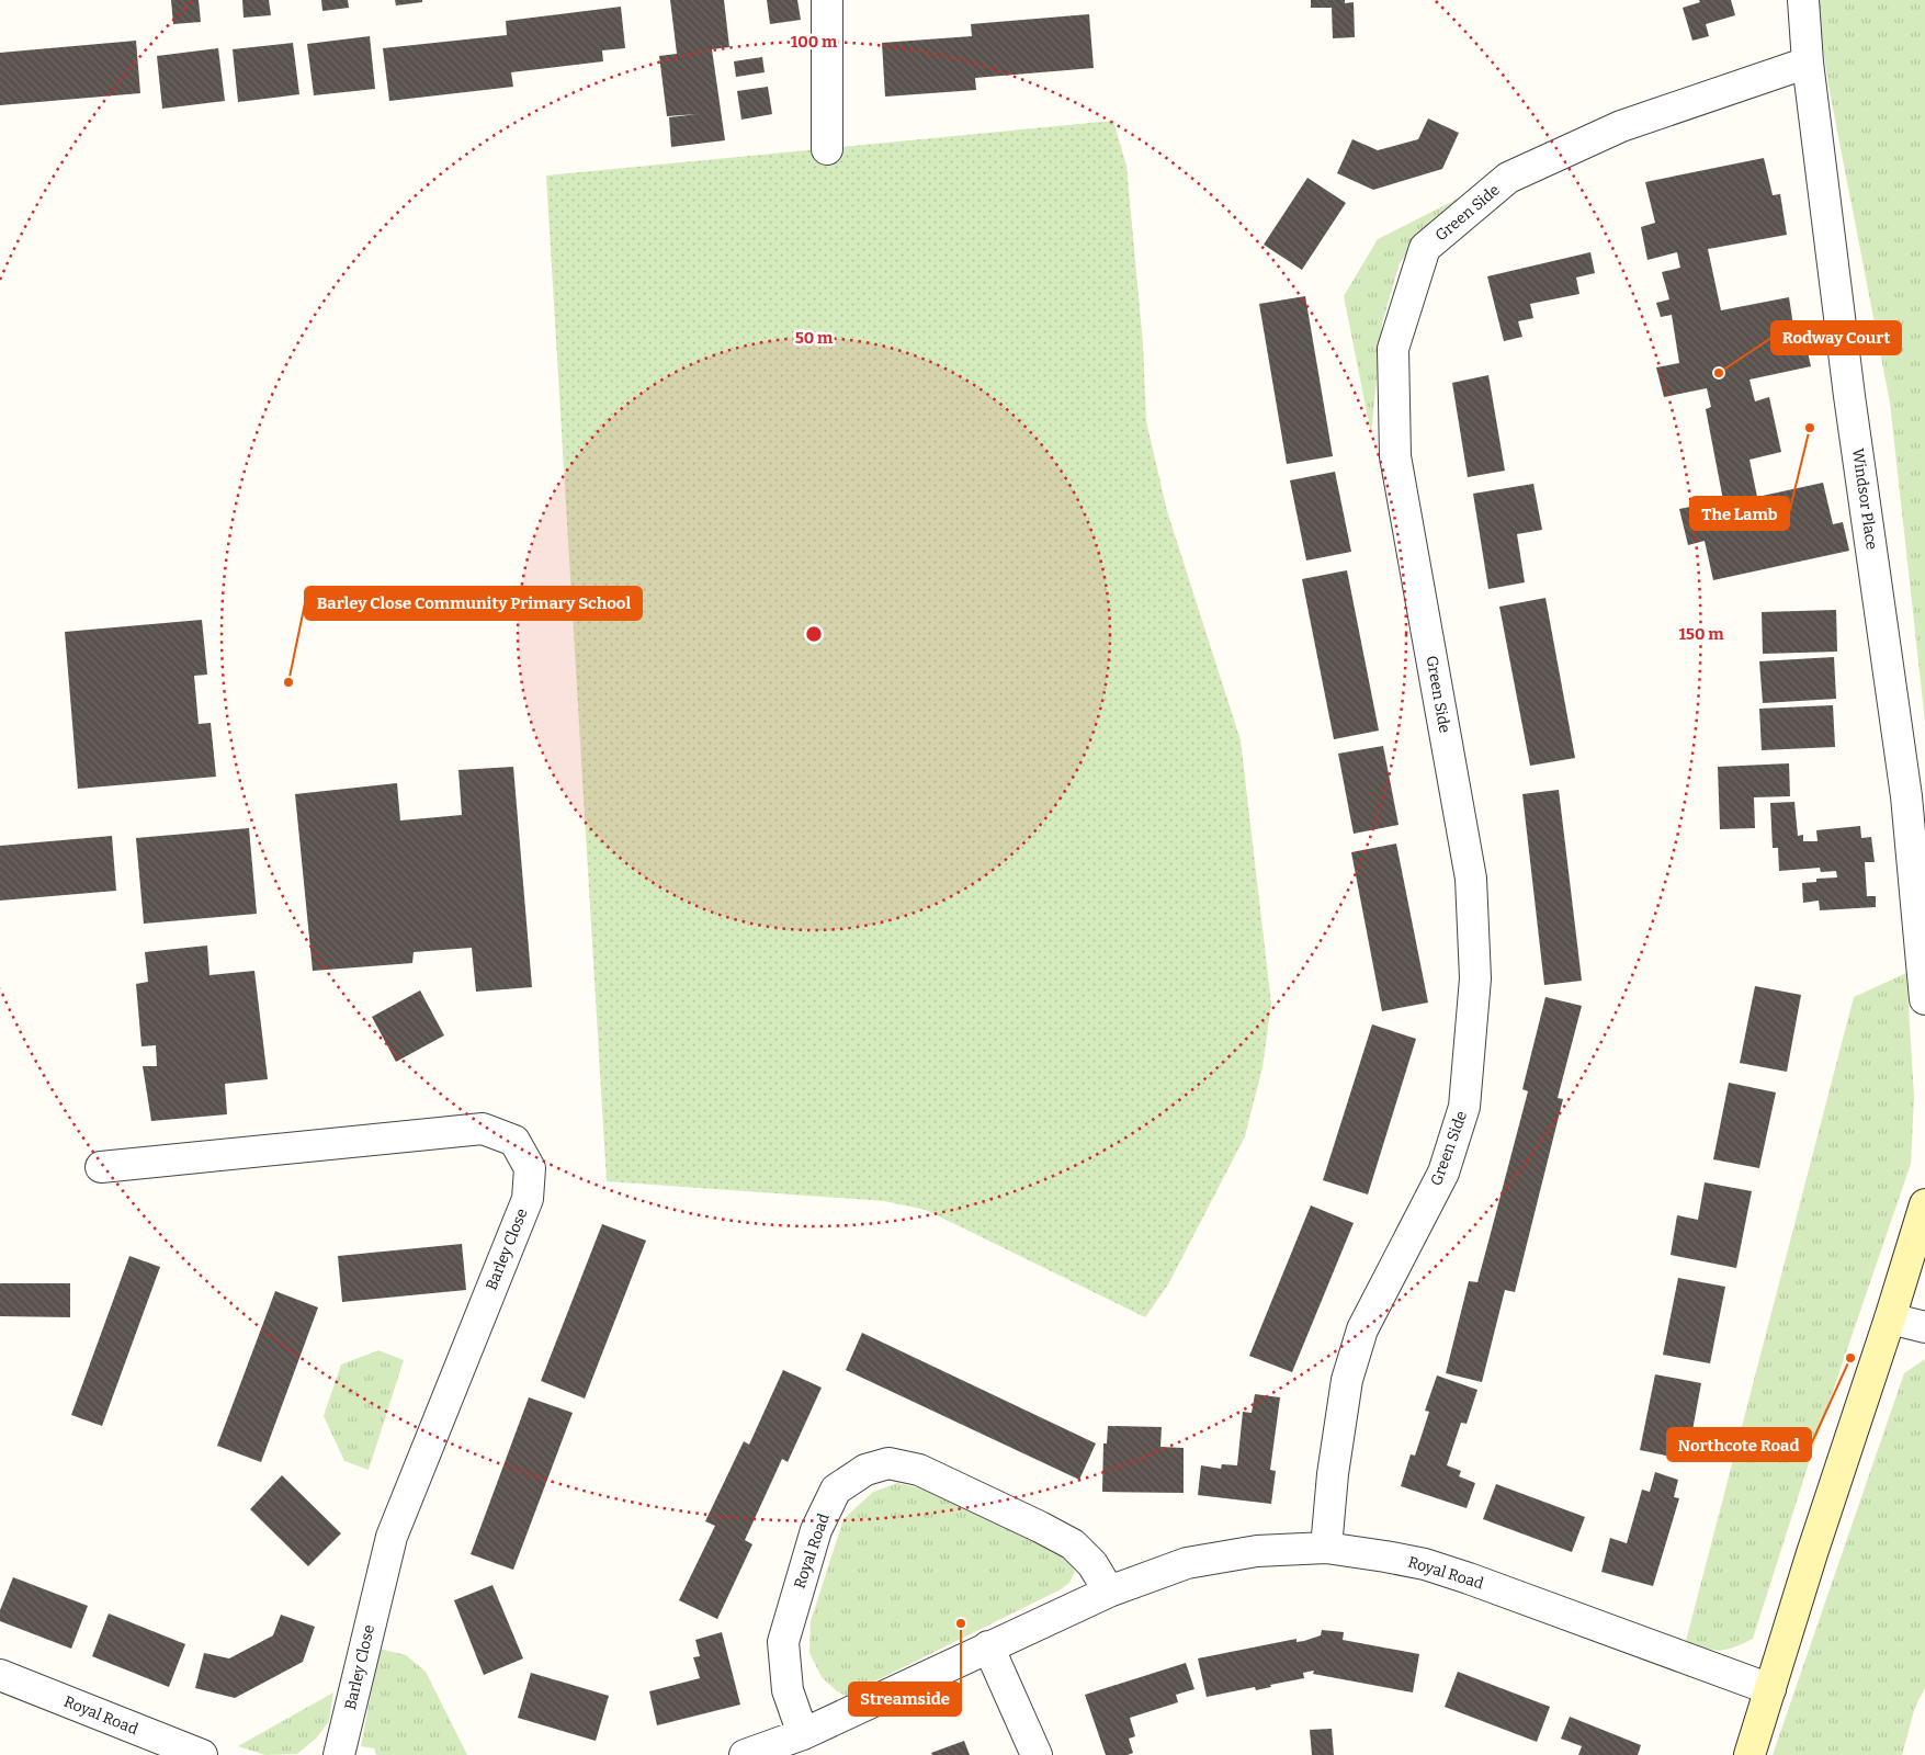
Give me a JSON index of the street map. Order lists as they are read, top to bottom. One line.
{"streets":{"street":["Green Side","Windsor Place","Barley Close","Royal Road"]},"crossings":[["Green Side","Windsor Place"],["Green Side","Royal Road"]],"places":["Rodway Court","The Lamb","Barley Close Community Primary School","Northcote Road","Streamside"],"rings":["100 m","50 m","150 m"]}
